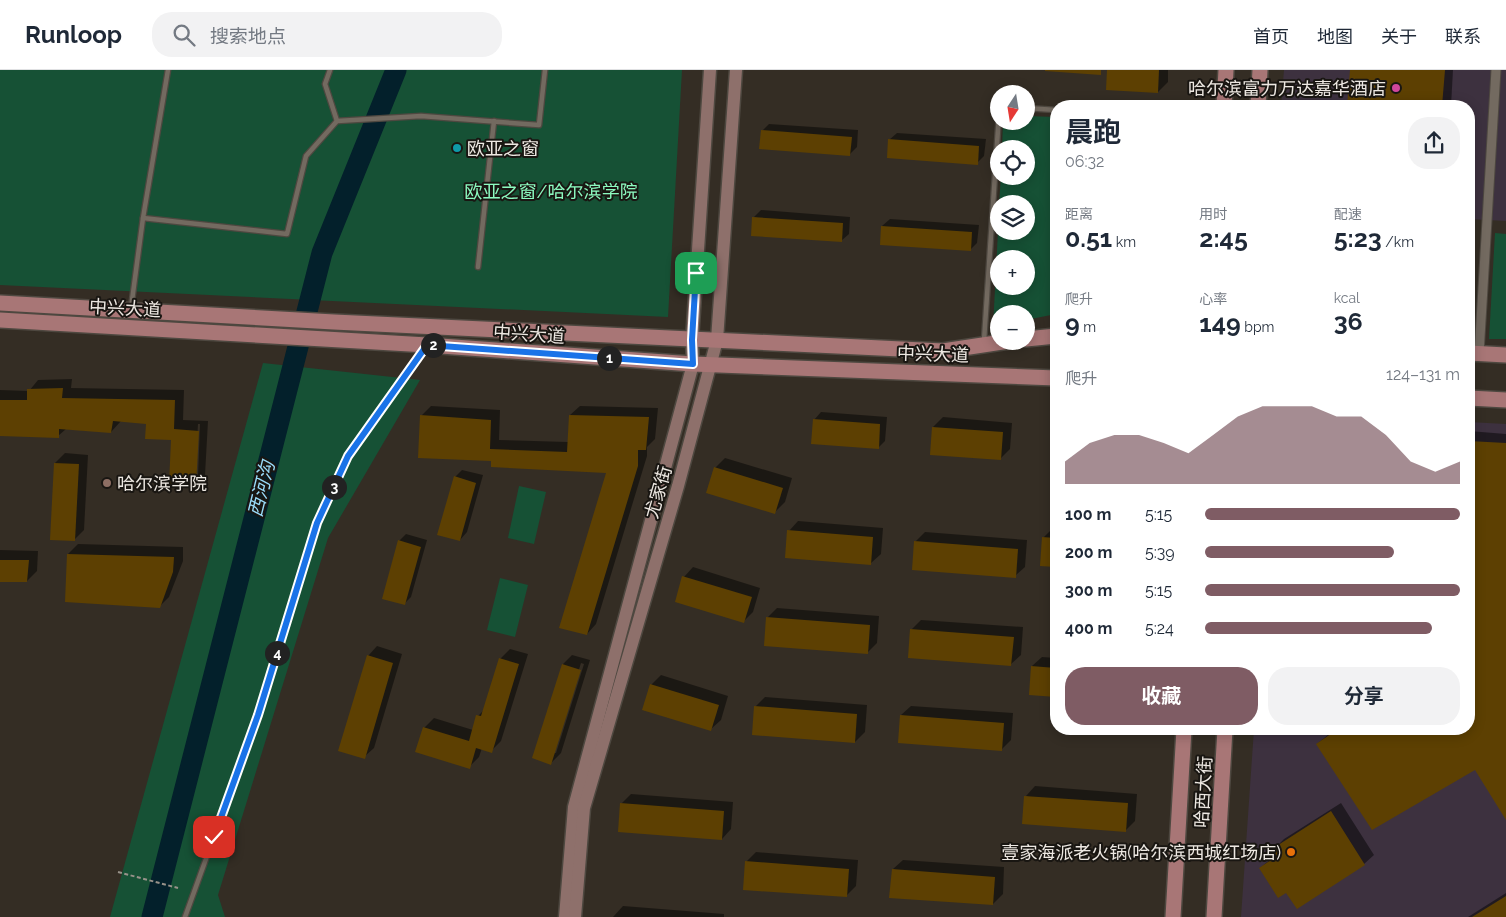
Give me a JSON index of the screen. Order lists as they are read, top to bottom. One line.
{"streets":{"main road":["中兴大道","尤家街","哈西大街"]},"crossings":[["中兴大道","尤家街"]],"water":["西河沟"],"parks":["欧亚之窗/哈尔滨学院"],"places":["哈尔滨富力万达嘉华酒店","欧亚之窗","哈尔滨学院","壹家海派老火锅(哈尔滨西城红场店)"],"north":"bottom","page":{"header":"Runloop","search":"搜索地点","nav":["首页","地图","关于","联系"],"map_buttons":["+","−"],"heading":["晨跑","06:32"],"stats":[["距离","0.51 km"],["用时","2:45"],["配速","5:23 /km"],["爬升","9 m"],["心率","149 bpm"],["kcal","36"]],"pins":["2","1","3","4"],"chart":["爬升","124–131 m"],"list":[{"name":"100 m","note":"5:15"},{"name":"200 m","note":"5:39"},{"name":"300 m","note":"5:15"},{"name":"400 m","note":"5:24"}],"buttons":["收藏","分享"]}}
